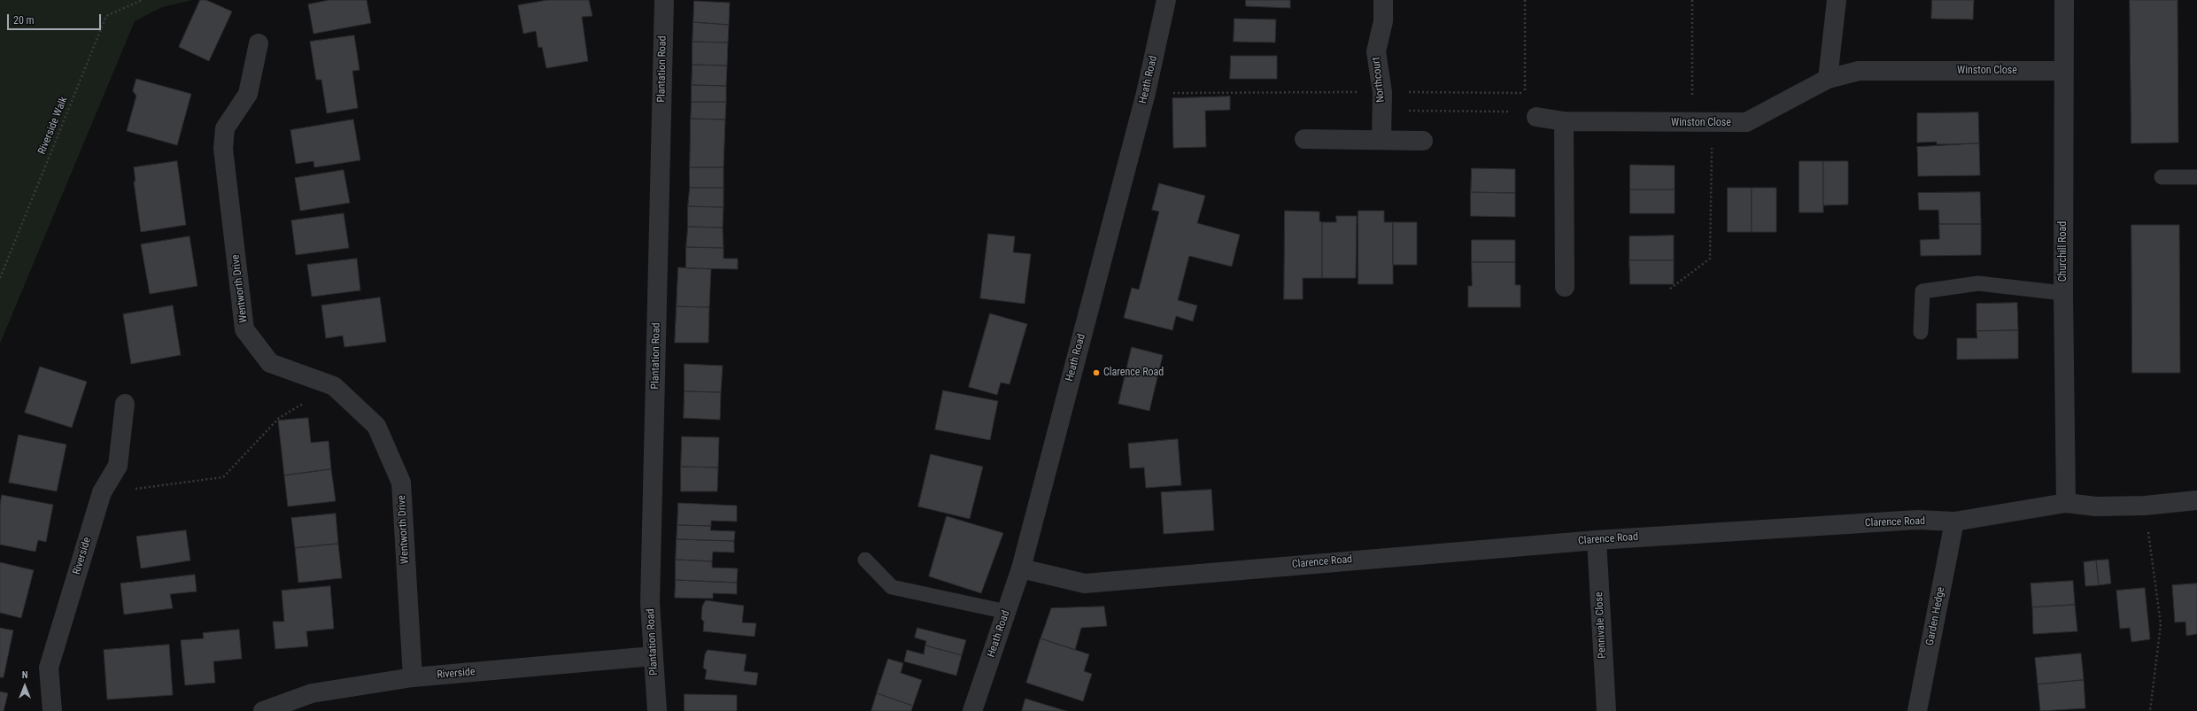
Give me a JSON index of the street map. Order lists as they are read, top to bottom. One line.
{"streets":{"street":["Plantation Road","Winston Close","Heath Road","Northcourt","Churchill Road","Wentworth Drive","Clarence Road","Riverside","Garden Hedge","Pennivale Close"],"path":["Riverside Walk"]},"crossings":[["Plantation Road","Riverside"],["Winston Close","Churchill Road"],["Heath Road","Clarence Road"],["Churchill Road","Clarence Road"],["Wentworth Drive","Riverside"],["Clarence Road","Garden Hedge"],["Clarence Road","Pennivale Close"]],"places":["Clarence Road"],"scale_bar":"20 m","north":"top"}
